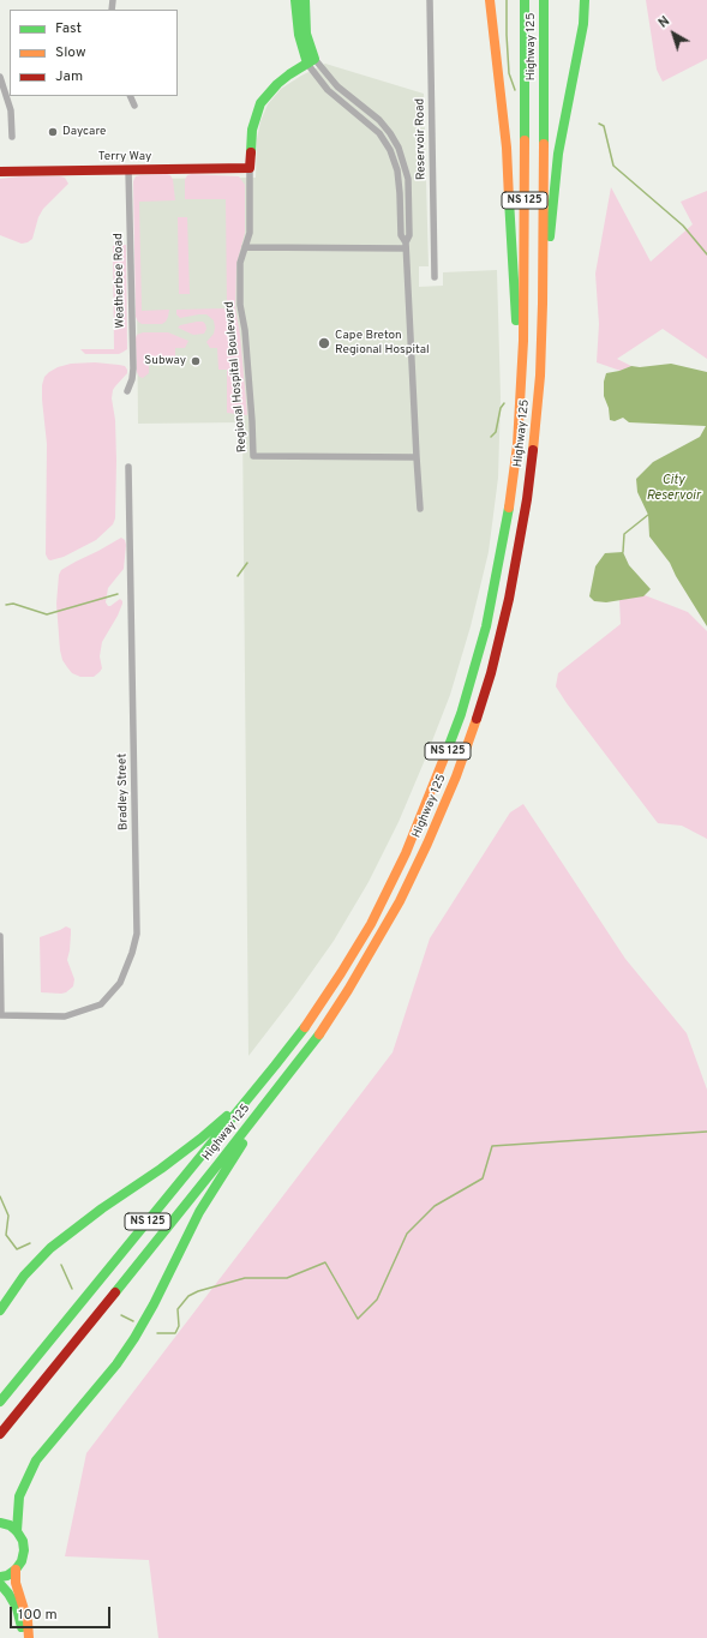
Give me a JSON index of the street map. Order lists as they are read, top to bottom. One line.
{"streets":{"main road":["Highway 125","Terry Way","NS 125"],"street":["Reservoir Road","Weatherbee Road","Regional Hospital Boulevard","Bradley Street"]},"crossings":[["Terry Way","Weatherbee Road"],["Terry Way","Regional Hospital Boulevard"]],"water":["City Reservoir"],"places":["Daycare","Cape Breton Regional Hospital","Subway"],"legend":["Fast","Slow","Jam"],"scale_bar":"100 m","north":"top left"}
